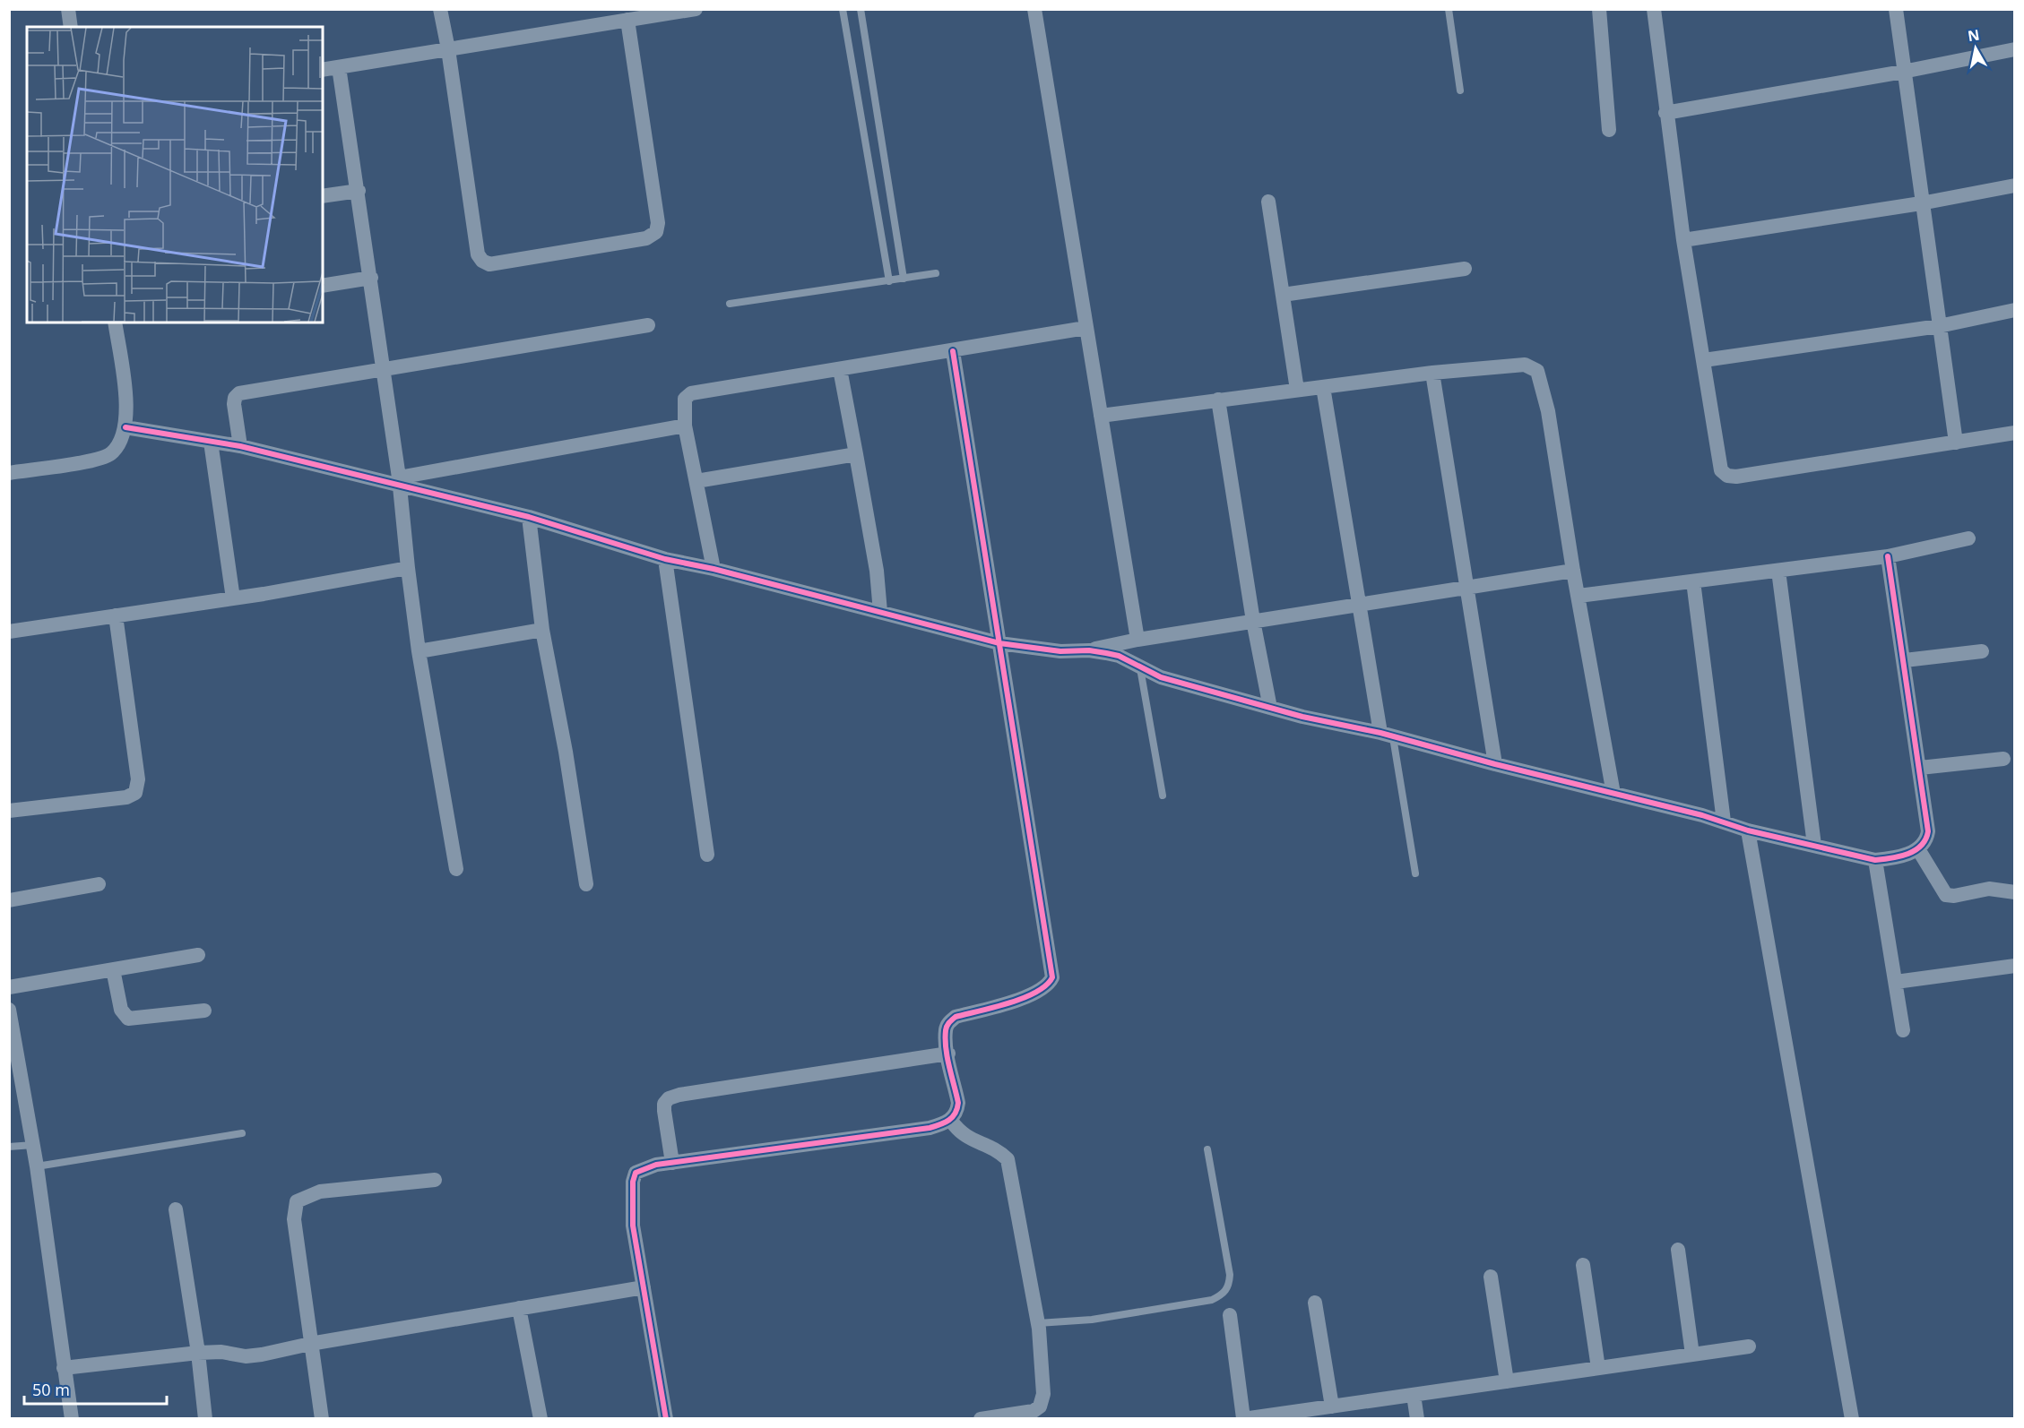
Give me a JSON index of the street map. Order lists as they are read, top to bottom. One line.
{"scale_bar":"50 m","north":"top"}
